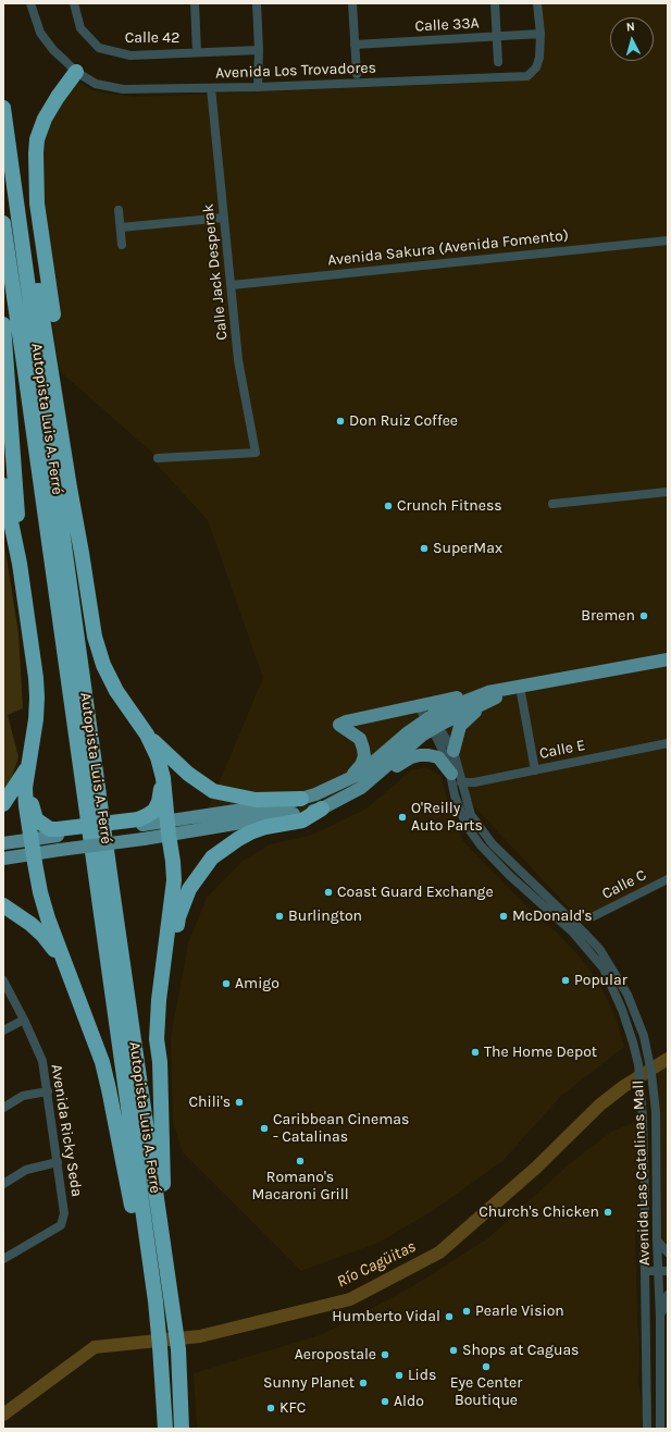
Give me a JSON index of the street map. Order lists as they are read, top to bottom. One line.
{"streets":{"highway":["Autopista Luis A. Ferré"],"street":["Calle 33A","Calle 42","Avenida Los Trovadores","Avenida Sakura (Avenida Fomento)","Calle Jack Desperak","Calle E","Calle C","Avenida Ricky Seda","Avenida Las Catalinas Mall"]},"crossings":[["Calle 33A","Avenida Los Trovadores"],["Avenida Los Trovadores","Calle Jack Desperak"],["Avenida Sakura (Avenida Fomento)","Calle Jack Desperak"],["Calle E","Avenida Las Catalinas Mall"]],"water":["Río Cagüitas"],"places":["Don Ruiz Coffee","Crunch Fitness","SuperMax","Bremen","O'Reilly Auto Parts","Coast Guard Exchange","Burlington","McDonald's","Popular","Amigo","The Home Depot","Chili's","Caribbean Cinemas - Catalinas","Romano's Macaroni Grill","Church's Chicken","Pearle Vision","Humberto Vidal","Shops at Caguas","Aeropostale","Eye Center Boutique","Lids","Sunny Planet","Aldo","KFC"],"north":"top"}
